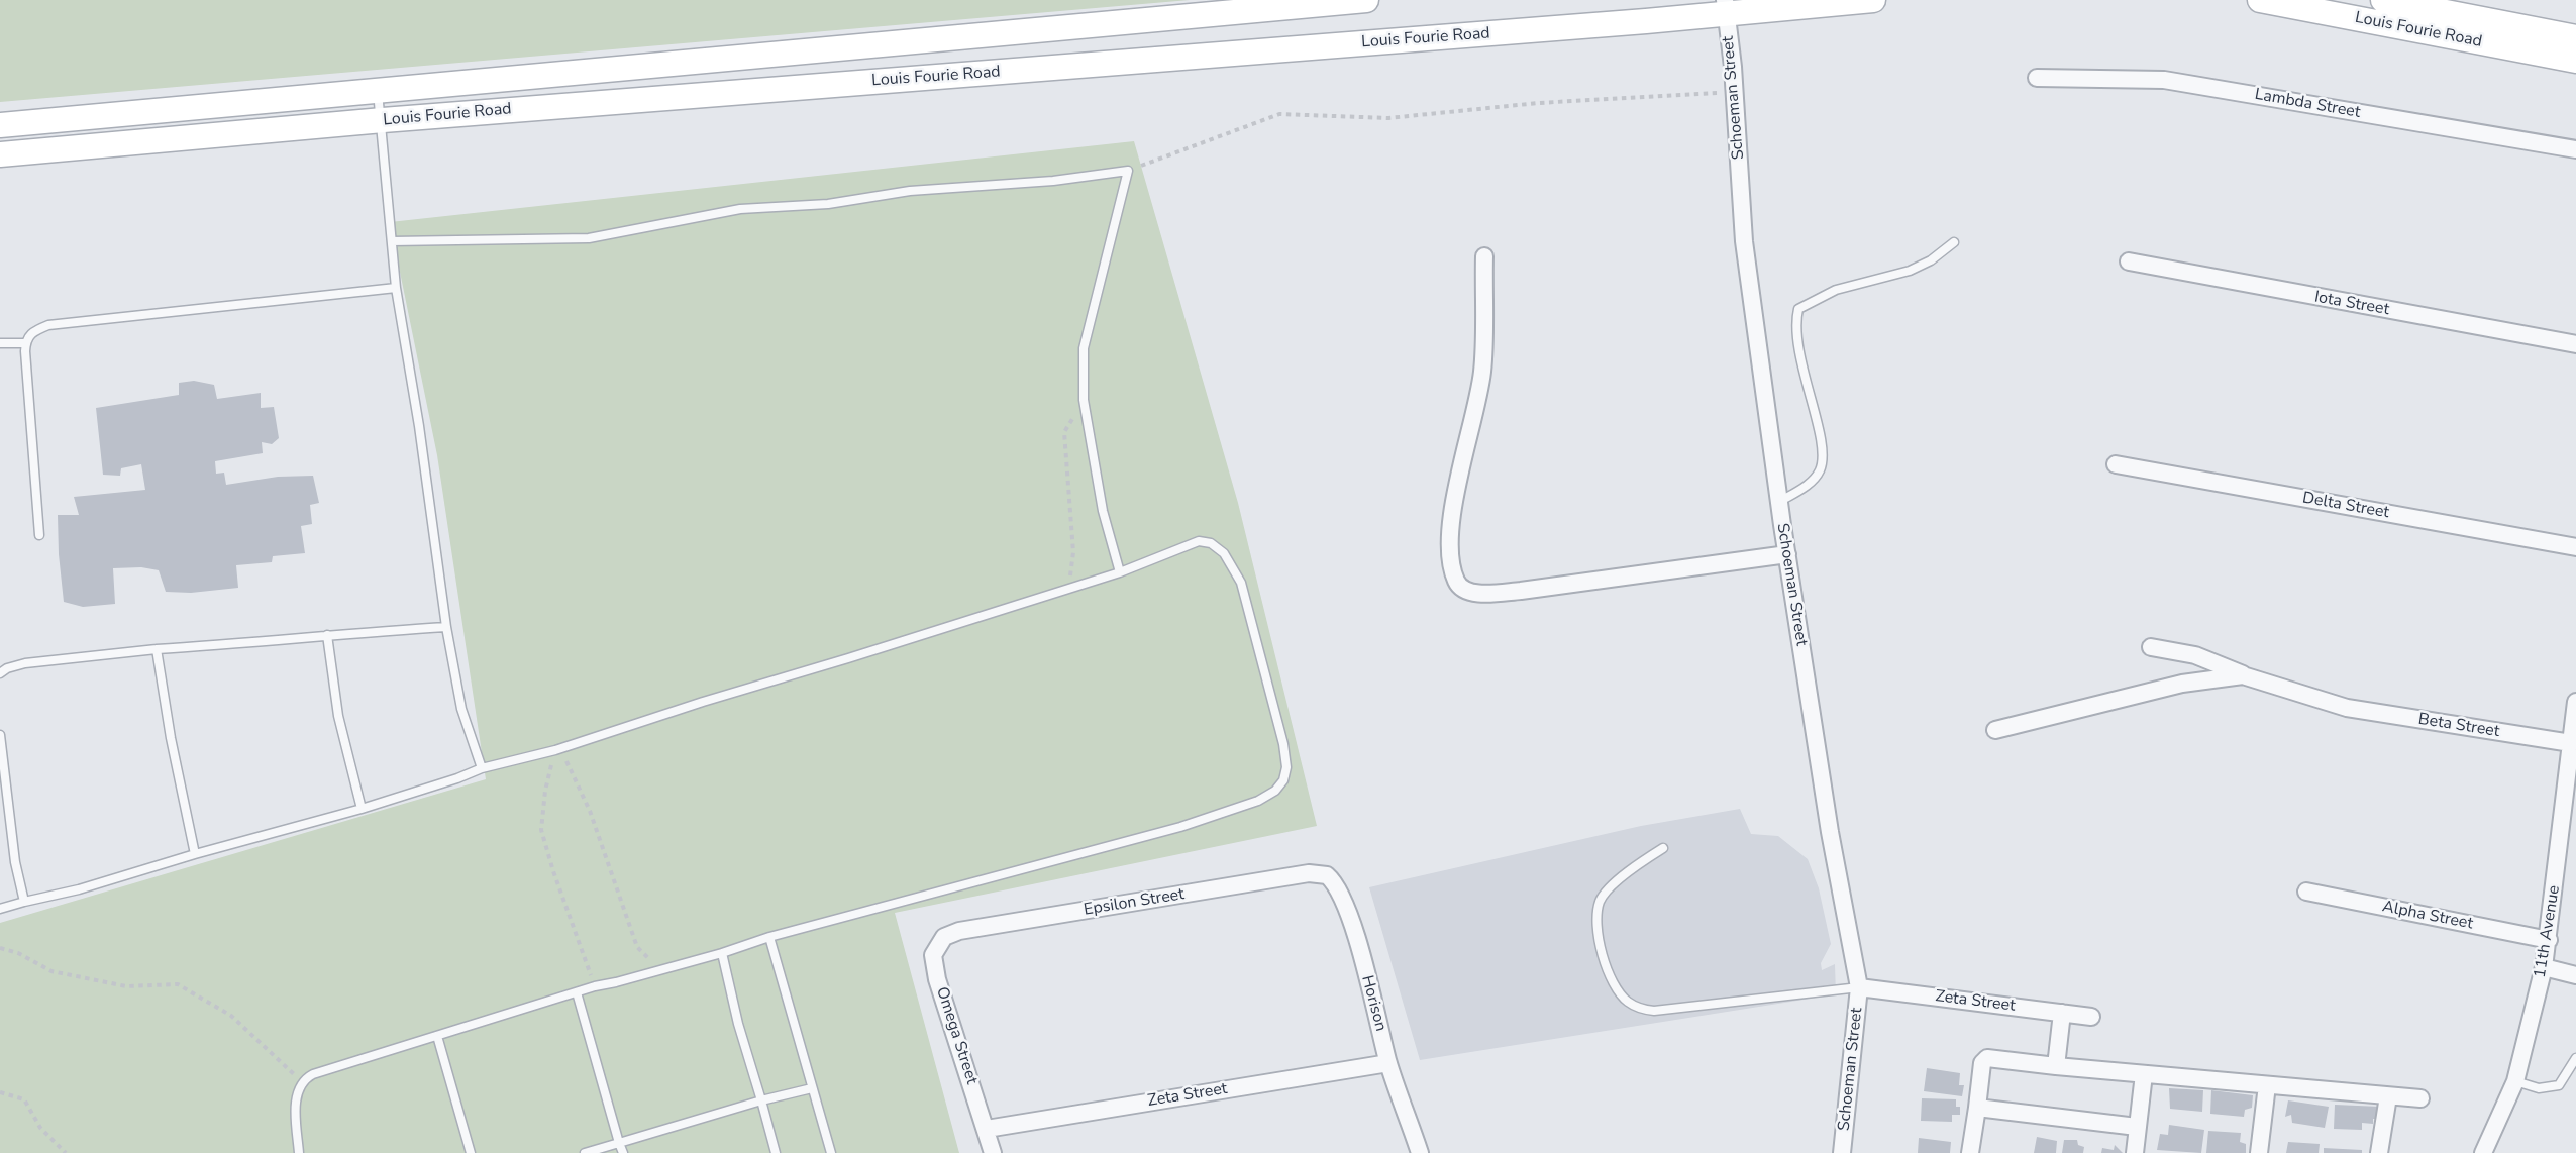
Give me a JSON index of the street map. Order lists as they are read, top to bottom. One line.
{"streets":{"main road":["Louis Fourie Road"],"street":["Schoeman Street","Lambda Street","Iota Street","Delta Street","Beta Street","Epsilon Street","Alpha Street","11th Avenue","Zeta Street","Horison","Omega Street"]},"crossings":[["Louis Fourie Road","Schoeman Street"],["Schoeman Street","Zeta Street"],["Beta Street","11th Avenue"],["Epsilon Street","Horison"],["Epsilon Street","Omega Street"],["Alpha Street","11th Avenue"],["Zeta Street","Horison"],["Zeta Street","Omega Street"]]}
